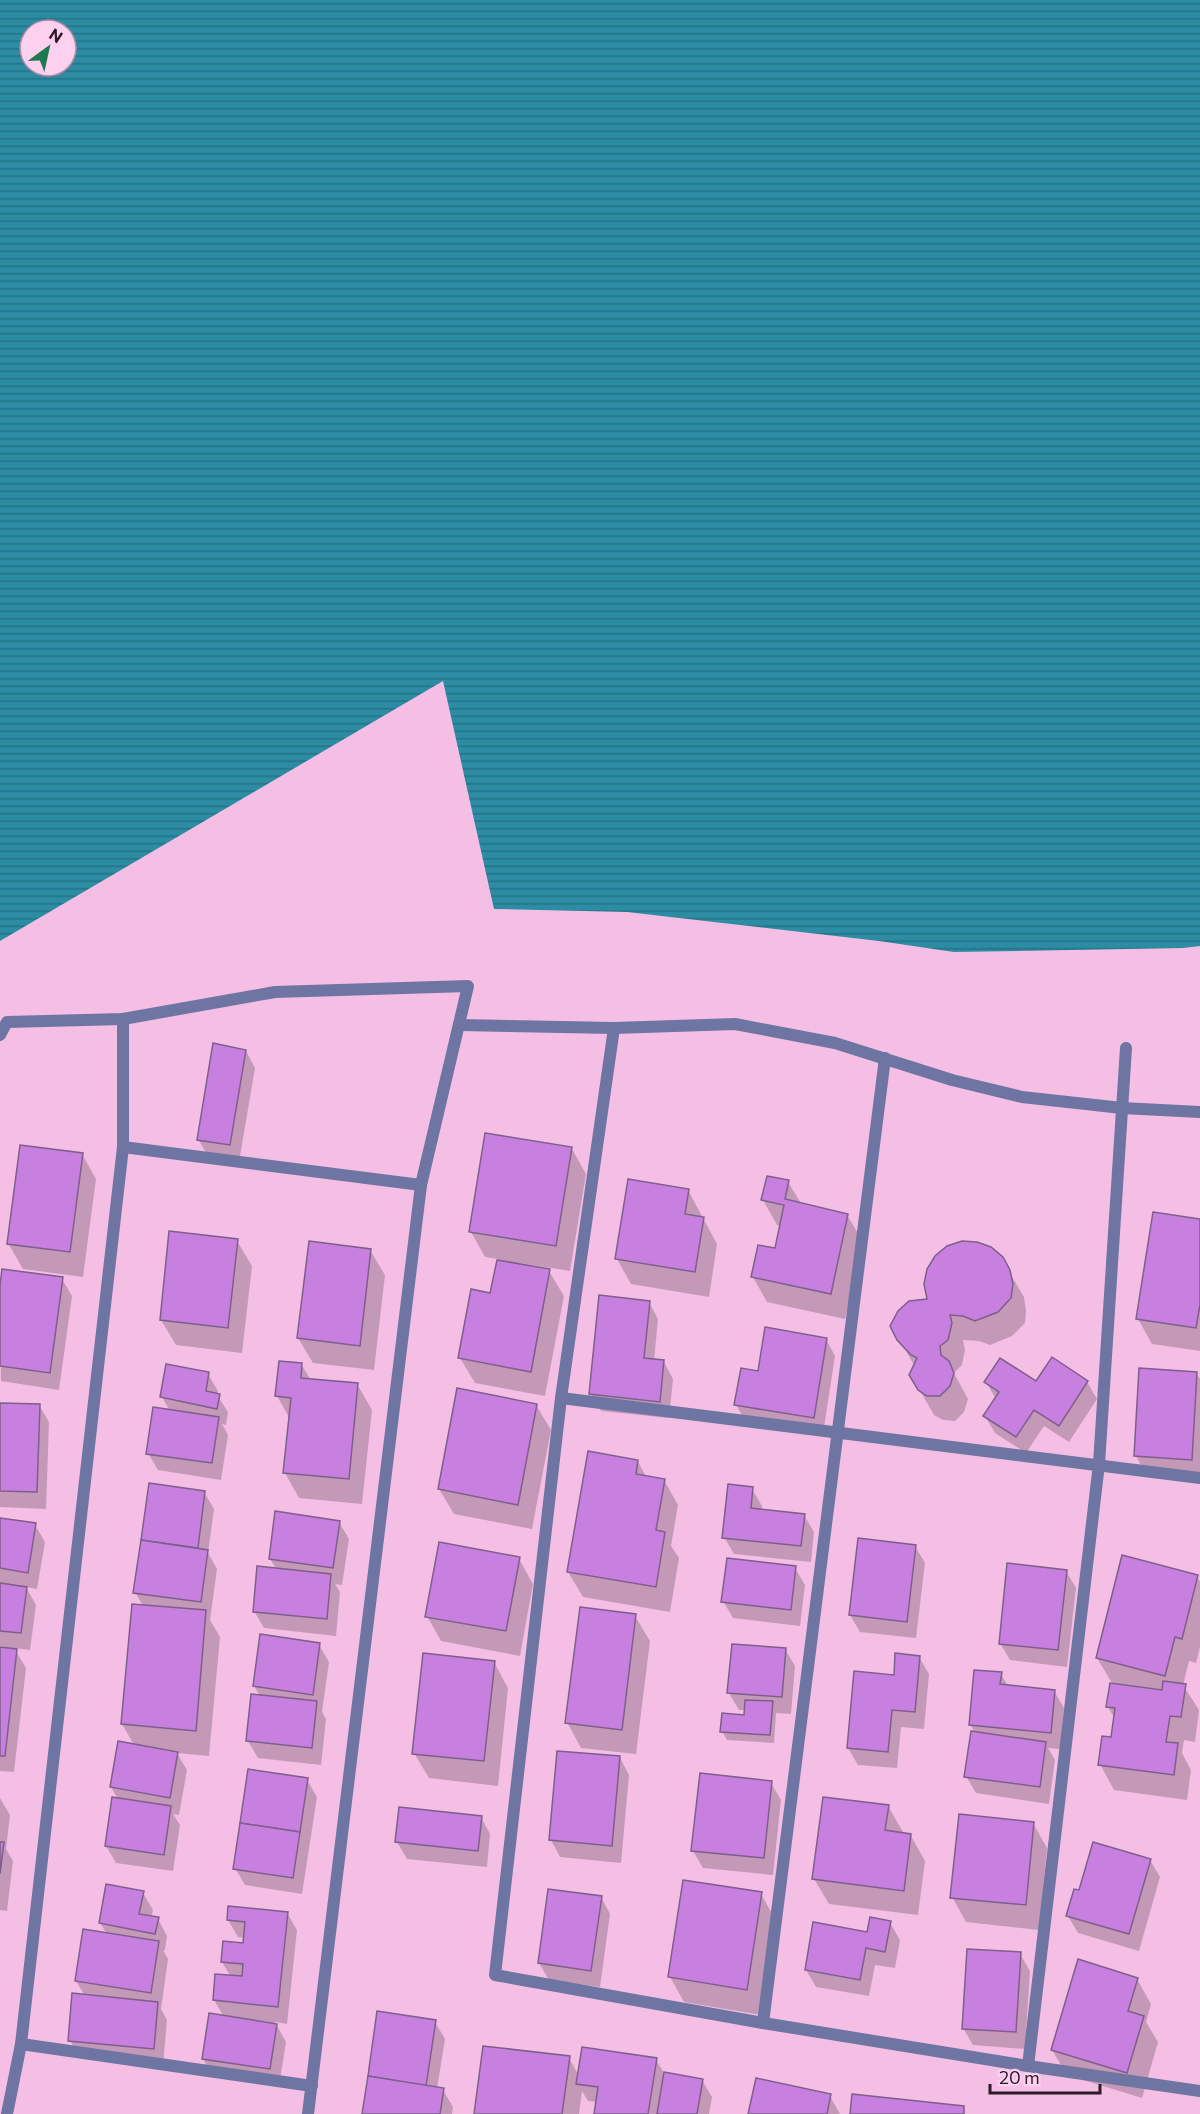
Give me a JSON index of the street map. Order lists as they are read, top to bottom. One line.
{"scale_bar":"20 m","north":"top right"}
